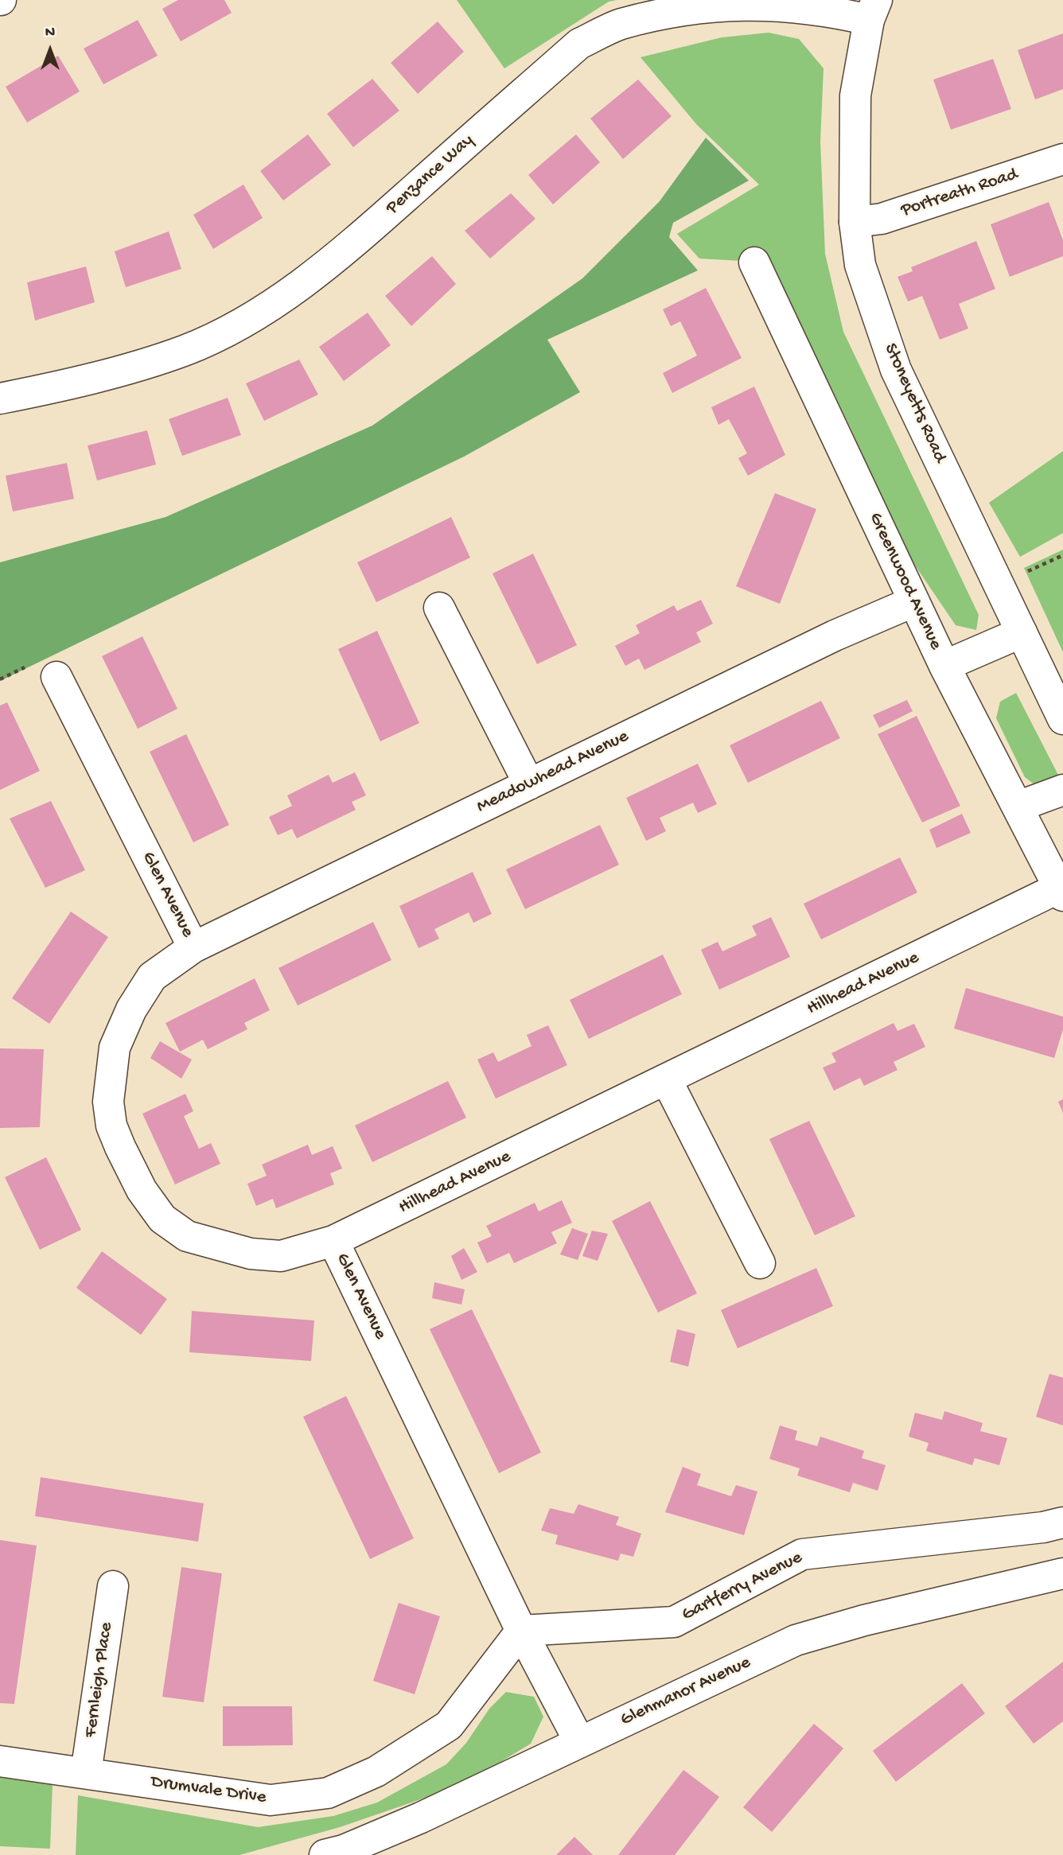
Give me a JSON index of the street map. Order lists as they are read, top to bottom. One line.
{"streets":{"street":["Penzance Way","Portreath Road","Stoneyetts Road","Greenwood Avenue","Meadowhead Avenue","Glen Avenue","Hillhead Avenue","Gartferry Avenue","Fernleigh Place","Glenmanor Avenue","Drumvale Drive"]},"crossings":[["Penzance Way","Stoneyetts Road"],["Portreath Road","Stoneyetts Road"],["Greenwood Avenue","Meadowhead Avenue"],["Greenwood Avenue","Hillhead Avenue"],["Meadowhead Avenue","Glen Avenue"],["Glen Avenue","Hillhead Avenue"],["Glen Avenue","Gartferry Avenue"],["Glen Avenue","Glenmanor Avenue"],["Glen Avenue","Drumvale Drive"],["Gartferry Avenue","Drumvale Drive"],["Fernleigh Place","Drumvale Drive"]],"north":"top"}
